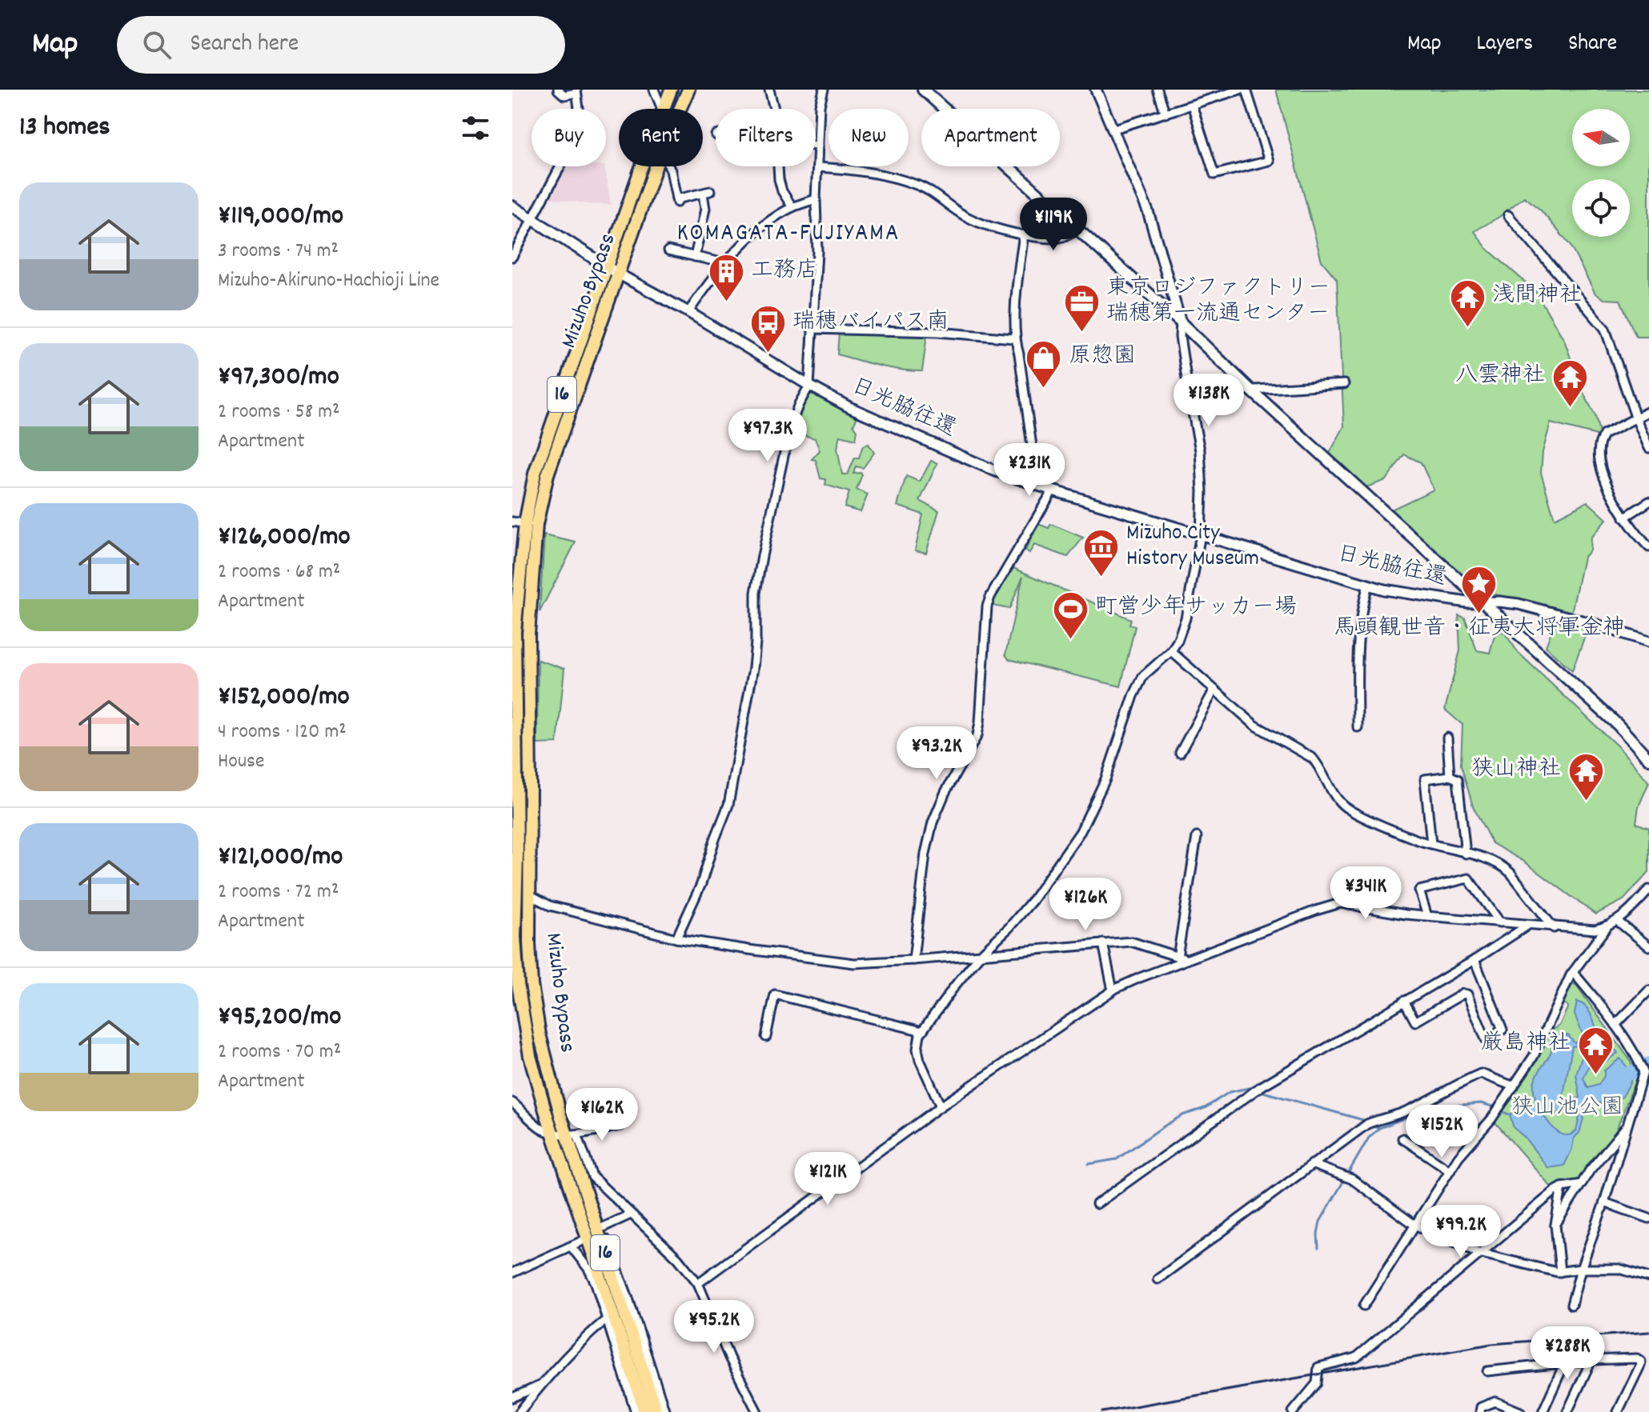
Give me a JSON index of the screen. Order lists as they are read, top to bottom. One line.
{"streets":{"highway":["Mizuho Bypass","16"],"main road":["日光脇往還"]},"crossings":[["Mizuho Bypass","日光脇往還"]],"districts":["KOMAGATA-FUJIYAMA"],"parks":["狭山池公園"],"places":{"building":["工務店"],"temple":["浅間神社","八雲神社","狭山神社","厳島神社"],"office":["東京ロジファクトリー 瑞穂第一流通センター"],"bus stop":["瑞穂バイパス南"],"shop":["原惣園"],"museum":["Mizuho City History Museum"],"place":["馬頭観世音・征夷大将軍金神"],"sports":["町営少年サッカー場"]},"north":"left","page":{"header":"Map","search":"Search here","nav":["Map","Layers","Share"],"heading":"13 homes","chip":["Buy","Rent","Filters","New","Apartment"],"list":[{"name":"¥119,000/mo","note":"3 rooms · 74 m² · Mizuho-Akiruno-Hachioji Line"},{"name":"¥97,300/mo","note":"2 rooms · 58 m² · Apartment"},{"name":"¥126,000/mo","note":"2 rooms · 68 m² · Apartment"},{"name":"¥152,000/mo","note":"4 rooms · 120 m² · House"},{"name":"¥121,000/mo","note":"2 rooms · 72 m² · Apartment"},{"name":"¥95,200/mo","note":"2 rooms · 70 m² · Apartment"}],"price":["¥119K","¥138K","¥97.3K","¥231K","¥93.2K","¥341K","¥126K","¥162K","¥152K","¥121K","¥99.2K","¥95.2K","¥288K"]}}
